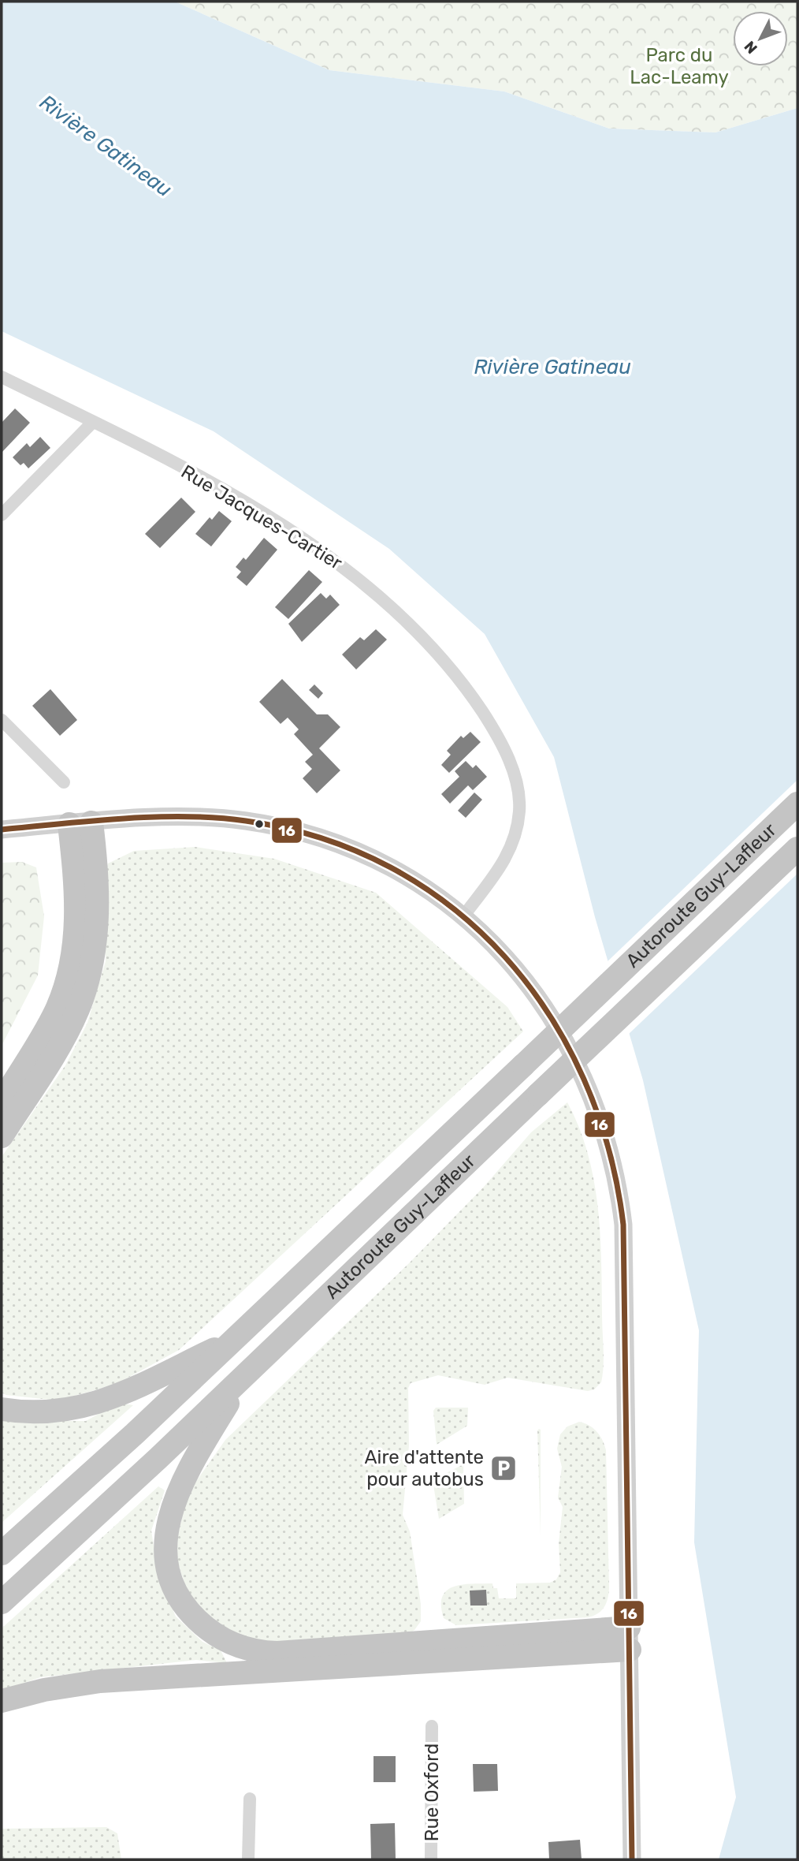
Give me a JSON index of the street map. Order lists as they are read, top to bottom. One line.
{"streets":{"highway":["Autoroute Guy-Lafleur"],"street":["Rue Jacques-Cartier","Rue Oxford"]},"water":["Rivière Gatineau"],"parks":["Parc du Lac-Leamy"],"places":{"parking":["Aire d'attente pour autobus"]},"lines":["transit line 16"],"north":"bottom left"}
